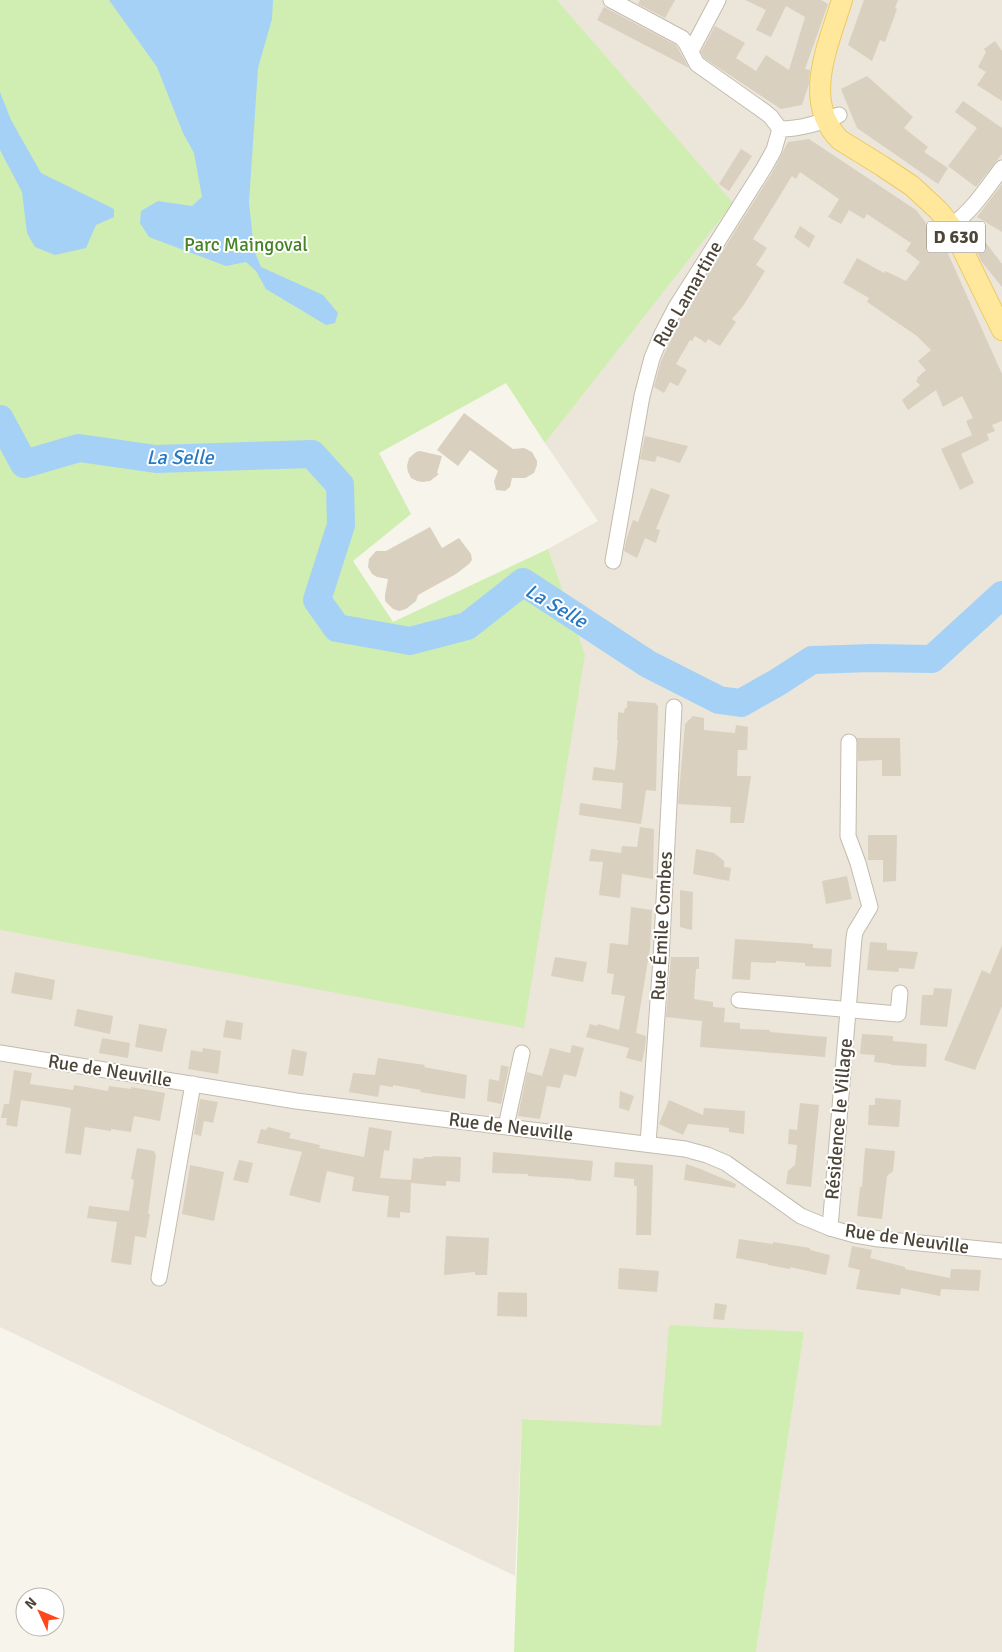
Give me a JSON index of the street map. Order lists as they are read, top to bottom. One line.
{"streets":{"main road":["D 630"],"street":["Rue Lamartine","Rue Émile Combes","Rue de Neuville","Résidence le Village"]},"crossings":[["Rue Émile Combes","Rue de Neuville"],["Rue de Neuville","Résidence le Village"]],"water":["La Selle"],"parks":["Parc Maingoval"],"north":"top left"}
